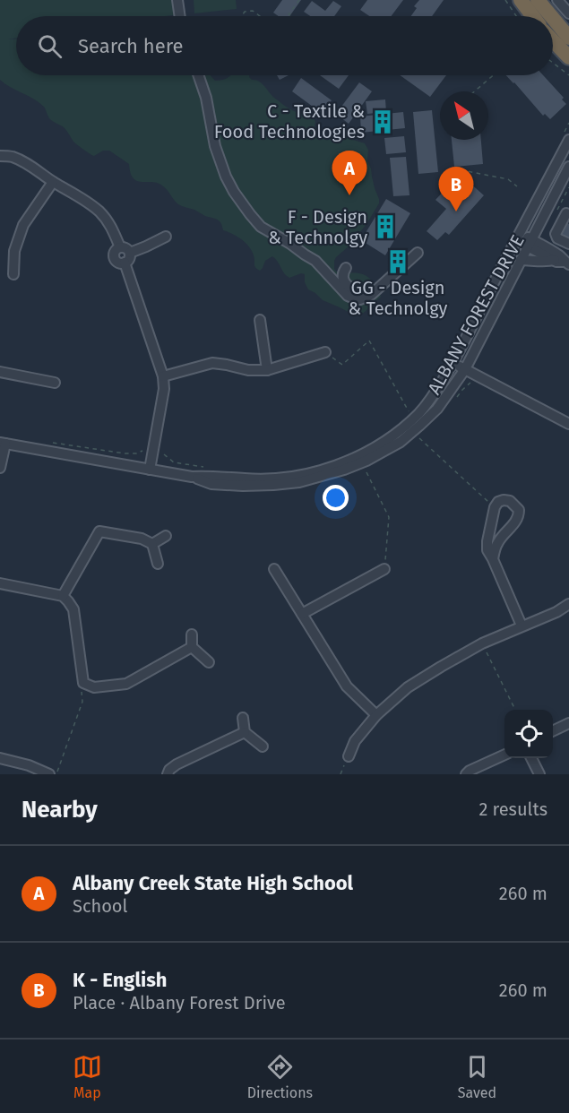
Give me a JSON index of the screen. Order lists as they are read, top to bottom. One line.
{"streets":{"street":["ALBANY FOREST DRIVE"]},"places":{"building":["C - Textile & Food Technologies","F - Design & Technolgy","GG - Design & Technolgy"]},"north":"top left","page":{"search":"Search here","pins":["A","B"],"heading":["Nearby","2 results"],"list":[{"mark":"A","name":"Albany Creek State High School","note":"School","value":"260 m"},{"mark":"B","name":"K - English","note":"Place · Albany Forest Drive","value":"260 m"}],"nav":["Map","Directions","Saved"]}}
